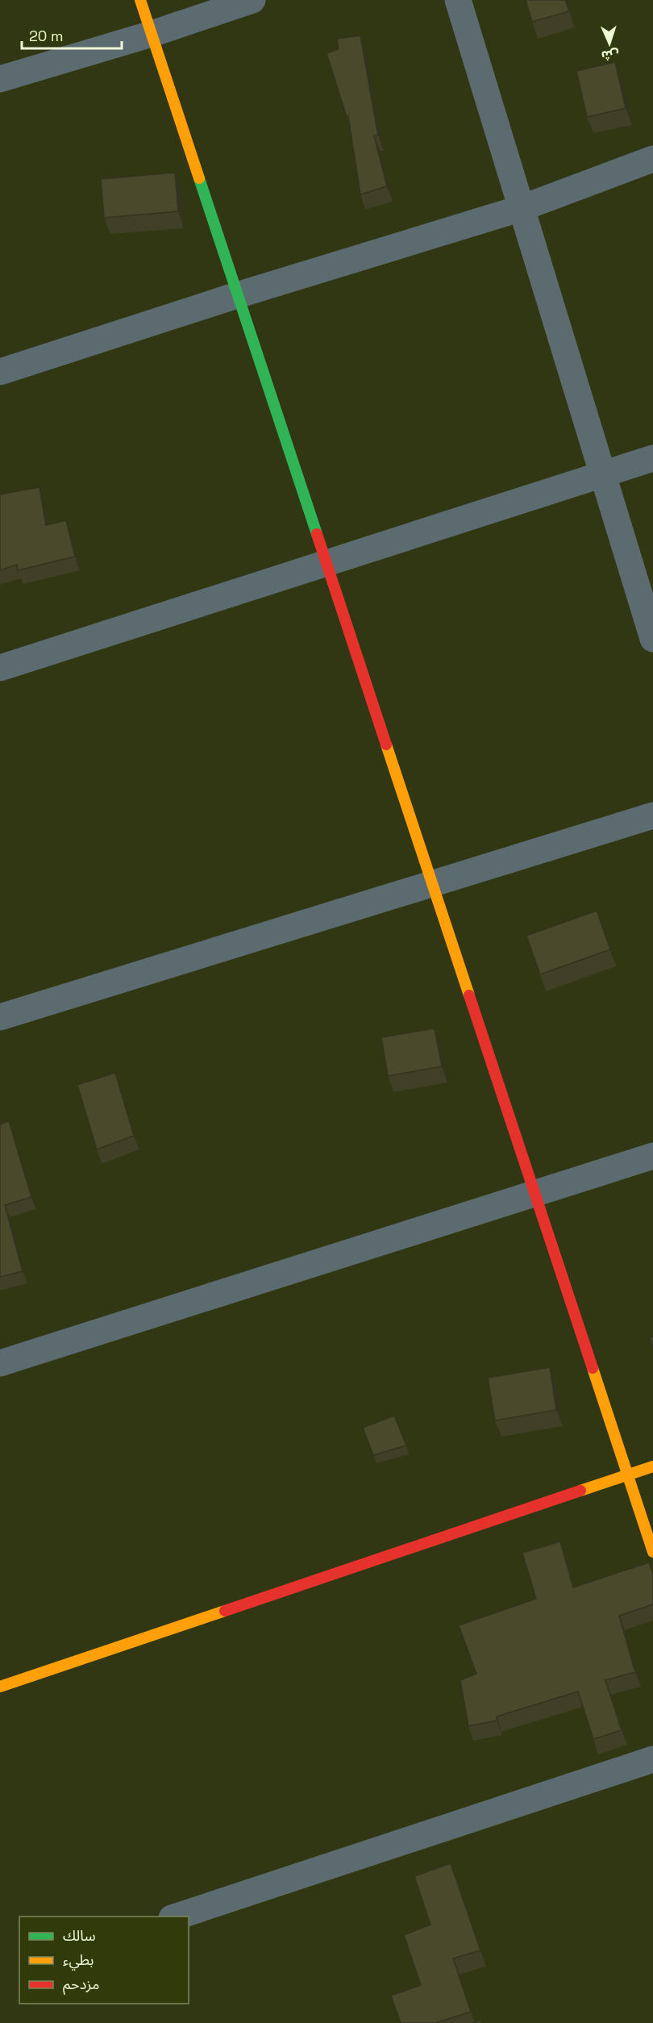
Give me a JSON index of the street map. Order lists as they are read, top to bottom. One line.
{"legend":["سالك","بطيء","مزدحم"],"scale_bar":"20 m","north":"bottom"}
